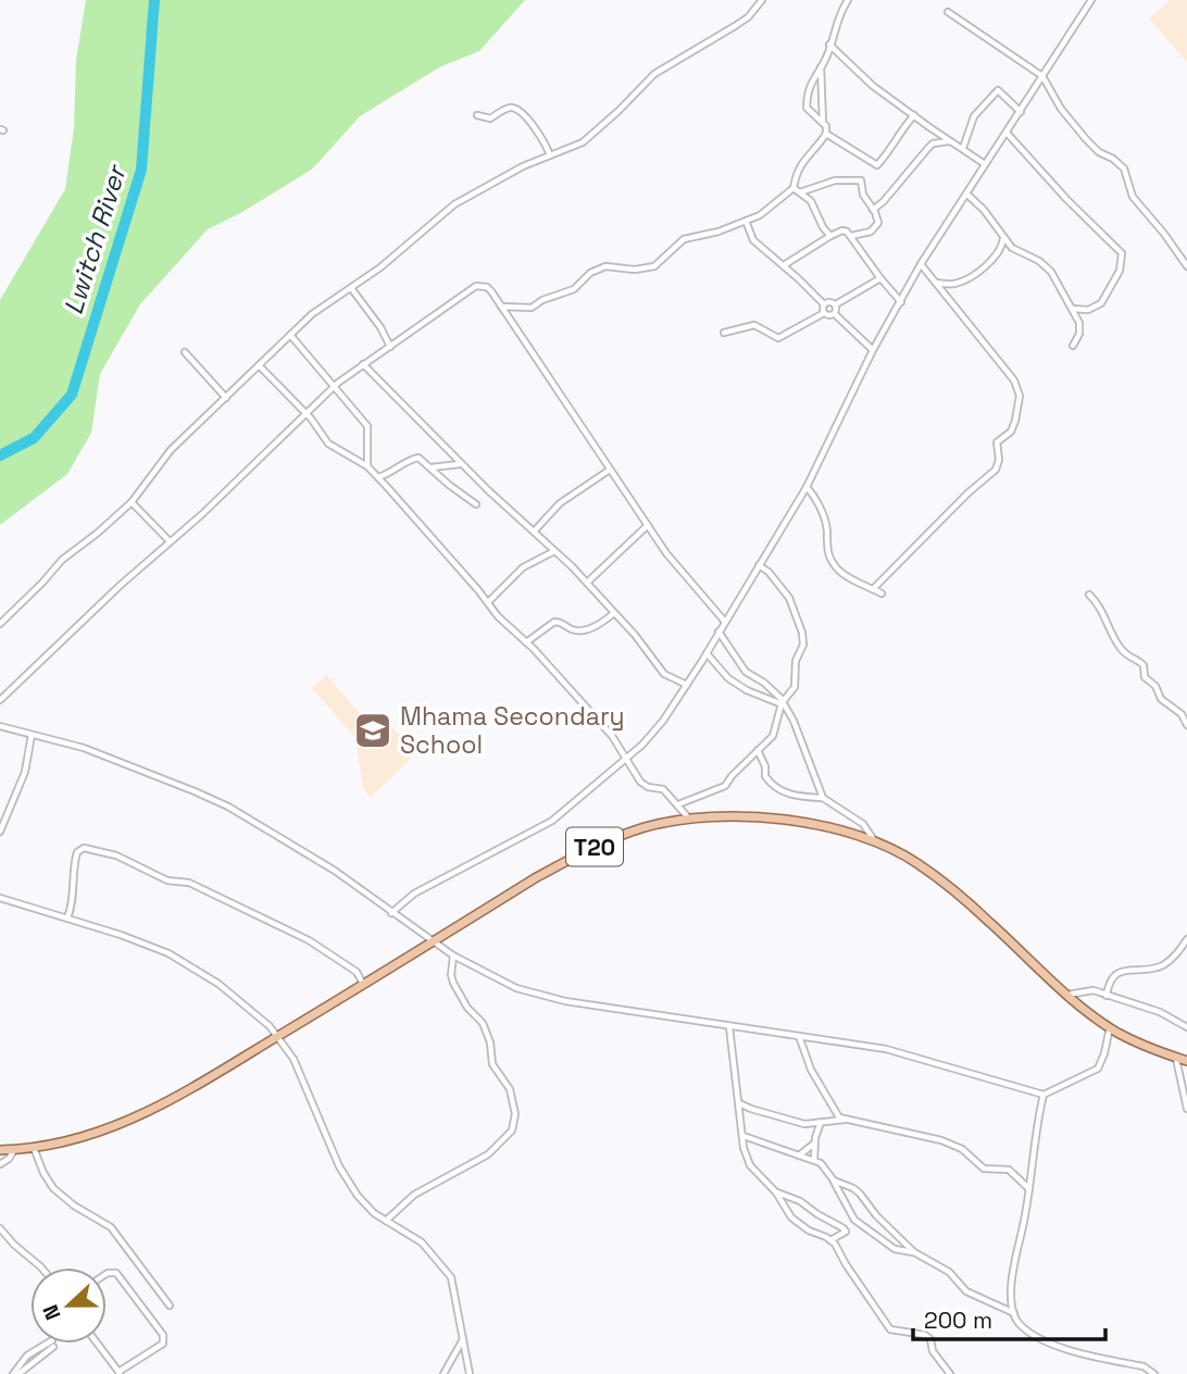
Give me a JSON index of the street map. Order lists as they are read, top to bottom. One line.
{"streets":{"main road":["T20"]},"water":["Lwitch River"],"places":{"school or university":["Mhama Secondary School"]},"scale_bar":"200 m","north":"left"}
